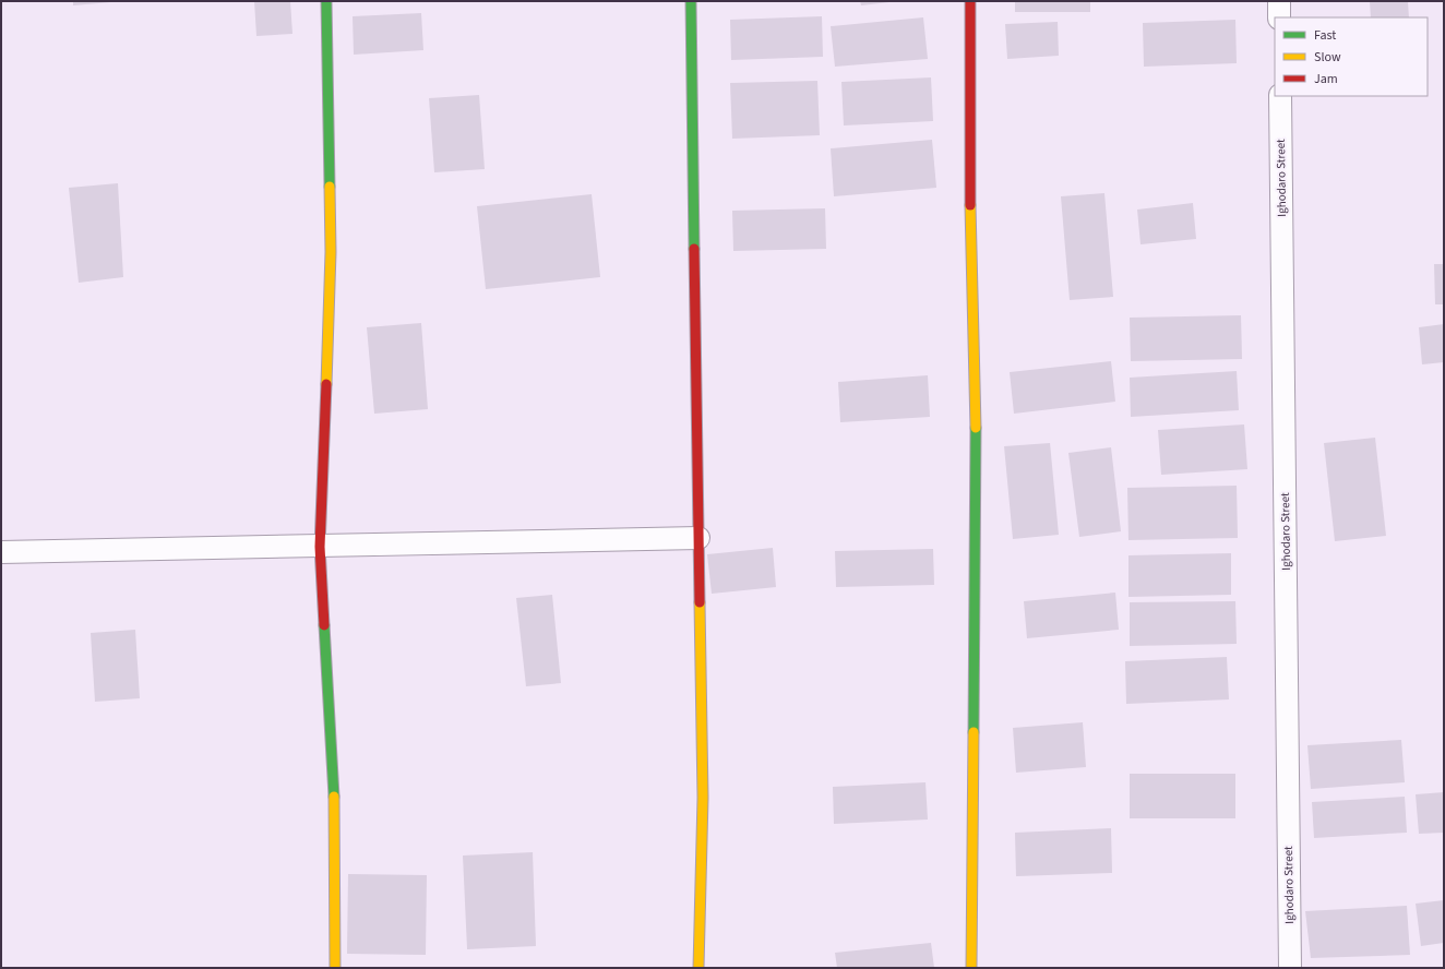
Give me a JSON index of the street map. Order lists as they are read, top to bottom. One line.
{"streets":{"street":["Ighodaro Street"]},"legend":["Fast","Slow","Jam"]}
